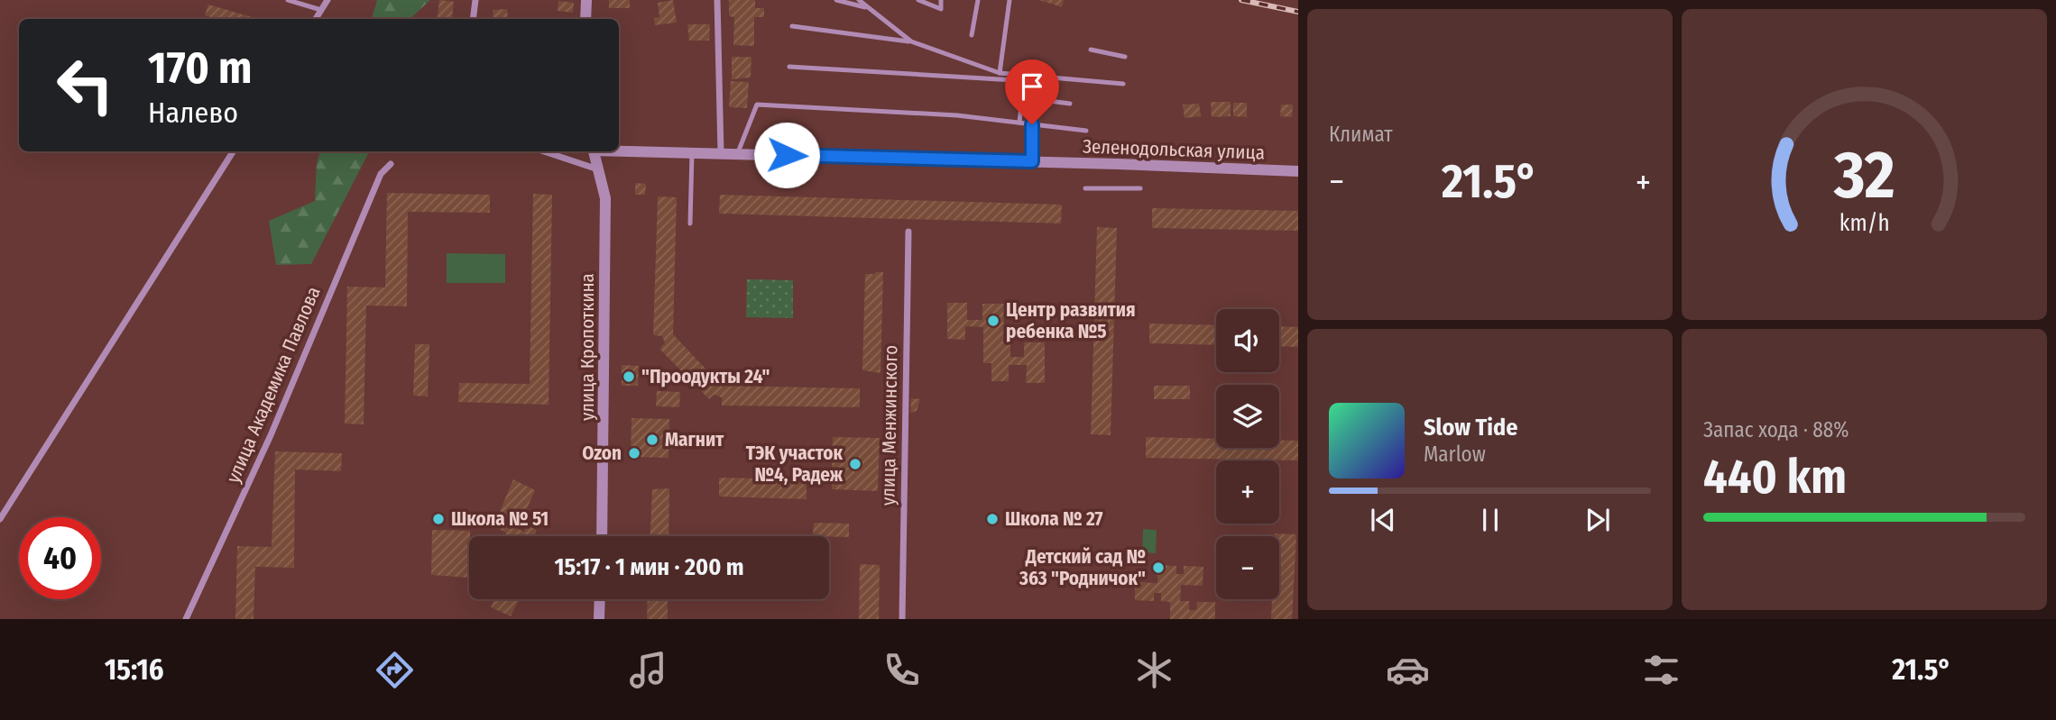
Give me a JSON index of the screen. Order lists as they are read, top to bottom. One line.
{"streets":{"street":["Зеленодольская улица","улица Кропоткина","улица Академика Павлова","улица Менжинского"]},"places":["Центр развития ребенка №5","\"Проодукты 24\"","Магнит","Ozon","ТЭК участок №4, Радеж","Школа № 51","Школа № 27","Детский сад № 363 \"Родничок\""],"page":{"tile":["Климат",["Запас хода · 88%","440 km"]],"turn":["170 m","Налево"],"heat":["−","21.5°","+"],"map_buttons":["+","−"],"song":["Slow Tide","Marlow"],"limit":"40","trip":"15:17 · 1 мин · 200 m","tabs":["15:16","21.5°"],"gauge":["32","km/h"]}}
